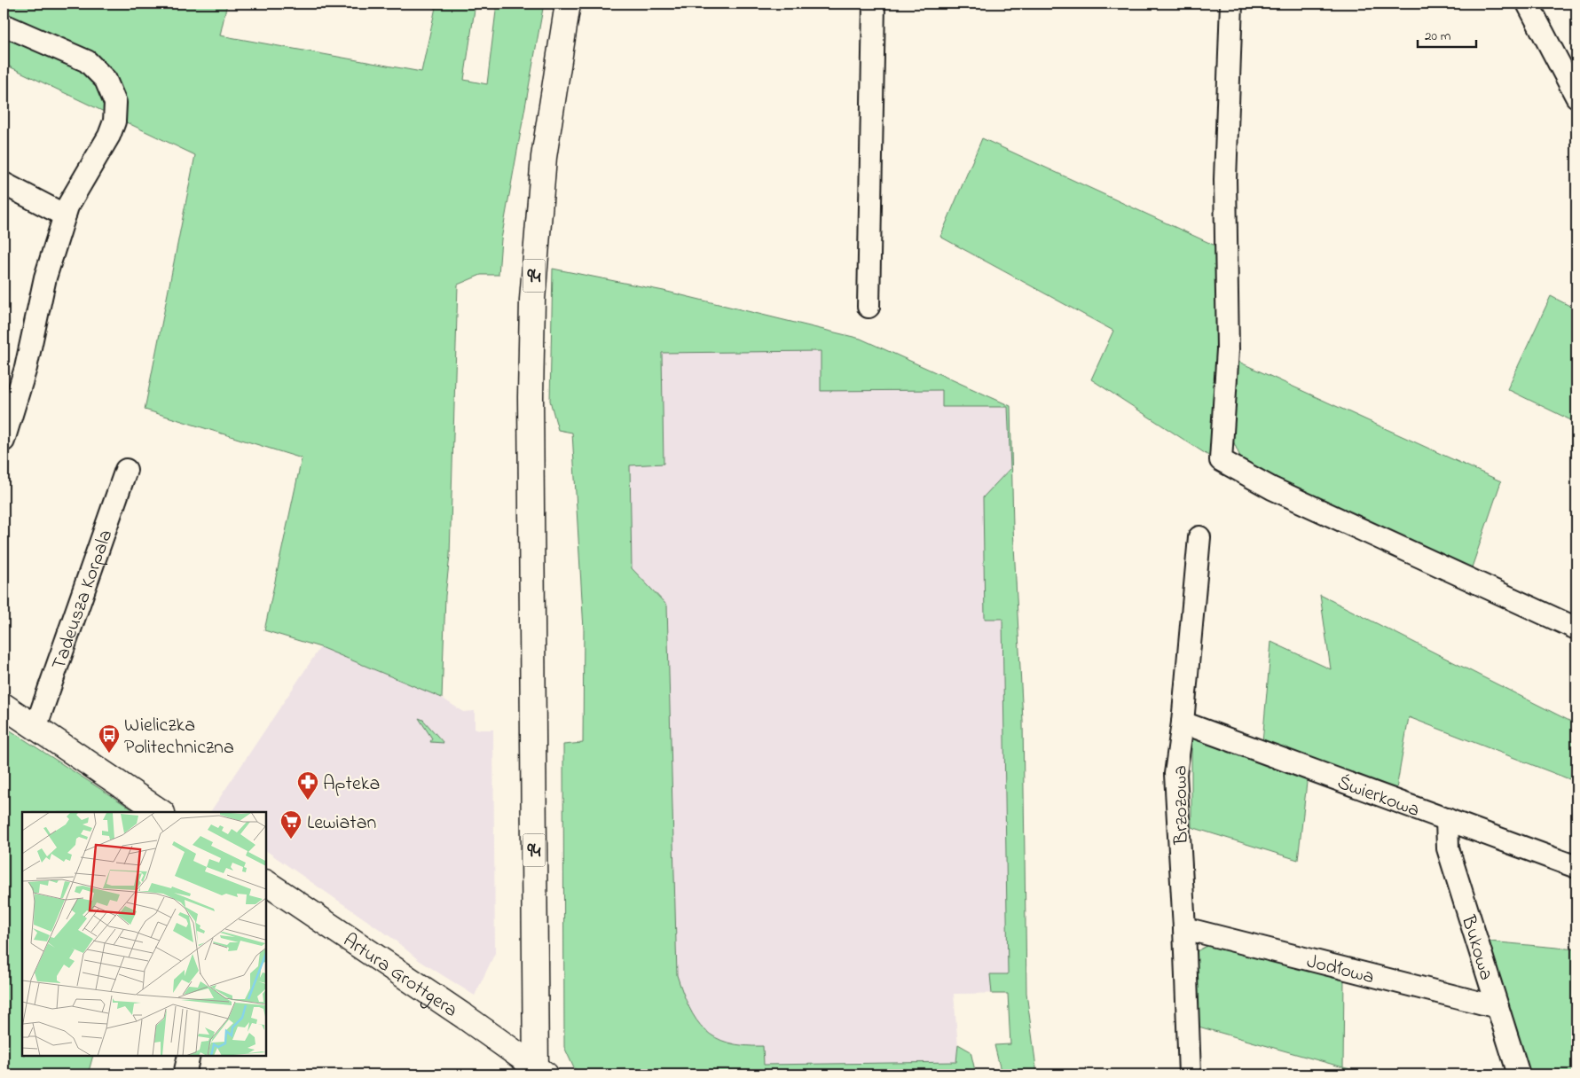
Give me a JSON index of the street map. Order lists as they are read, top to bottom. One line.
{"streets":{"main road":["94","Artura Grottgera"],"street":["Tadeusza Korpala","Świerkowa","Brzozowa","Bukowa","Jodłowa"]},"crossings":[["94","Artura Grottgera"],["Świerkowa","Brzozowa"],["Świerkowa","Bukowa"],["Brzozowa","Jodłowa"],["Bukowa","Jodłowa"]],"places":{"bus stop":["Wieliczka Politechniczna"],"pharmacy":["Apteka"],"supermarket":["Lewiatan"]},"scale_bar":"20 m"}
